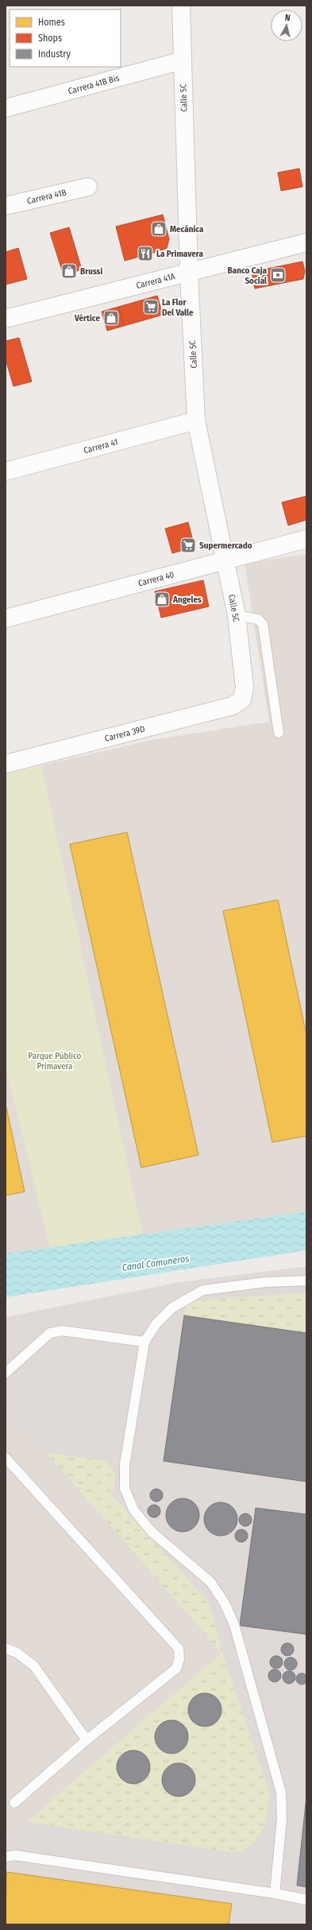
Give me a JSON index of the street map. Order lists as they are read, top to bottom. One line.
{"streets":{"street":["Carrera 41B Bis","Calle 5C","Carrera 41B","Carrera 41A","Carrera 41","Carrera 40","Carrera 39D"]},"crossings":[["Carrera 41B Bis","Calle 5C"],["Calle 5C","Carrera 41A"],["Calle 5C","Carrera 41"],["Calle 5C","Carrera 40"],["Calle 5C","Carrera 39D"]],"water":["Canal Comuneros"],"parks":["Parque Público Primavera"],"places":{"shop":["Mecánica","Brussi","Vértice","Angeles"],"restaurant":["La Primavera"],"bank":["Banco Caja Social"],"supermarket":["La Flor Del Valle","Supermercado"]},"legend":["Homes","Shops","Industry"],"north":"top"}
